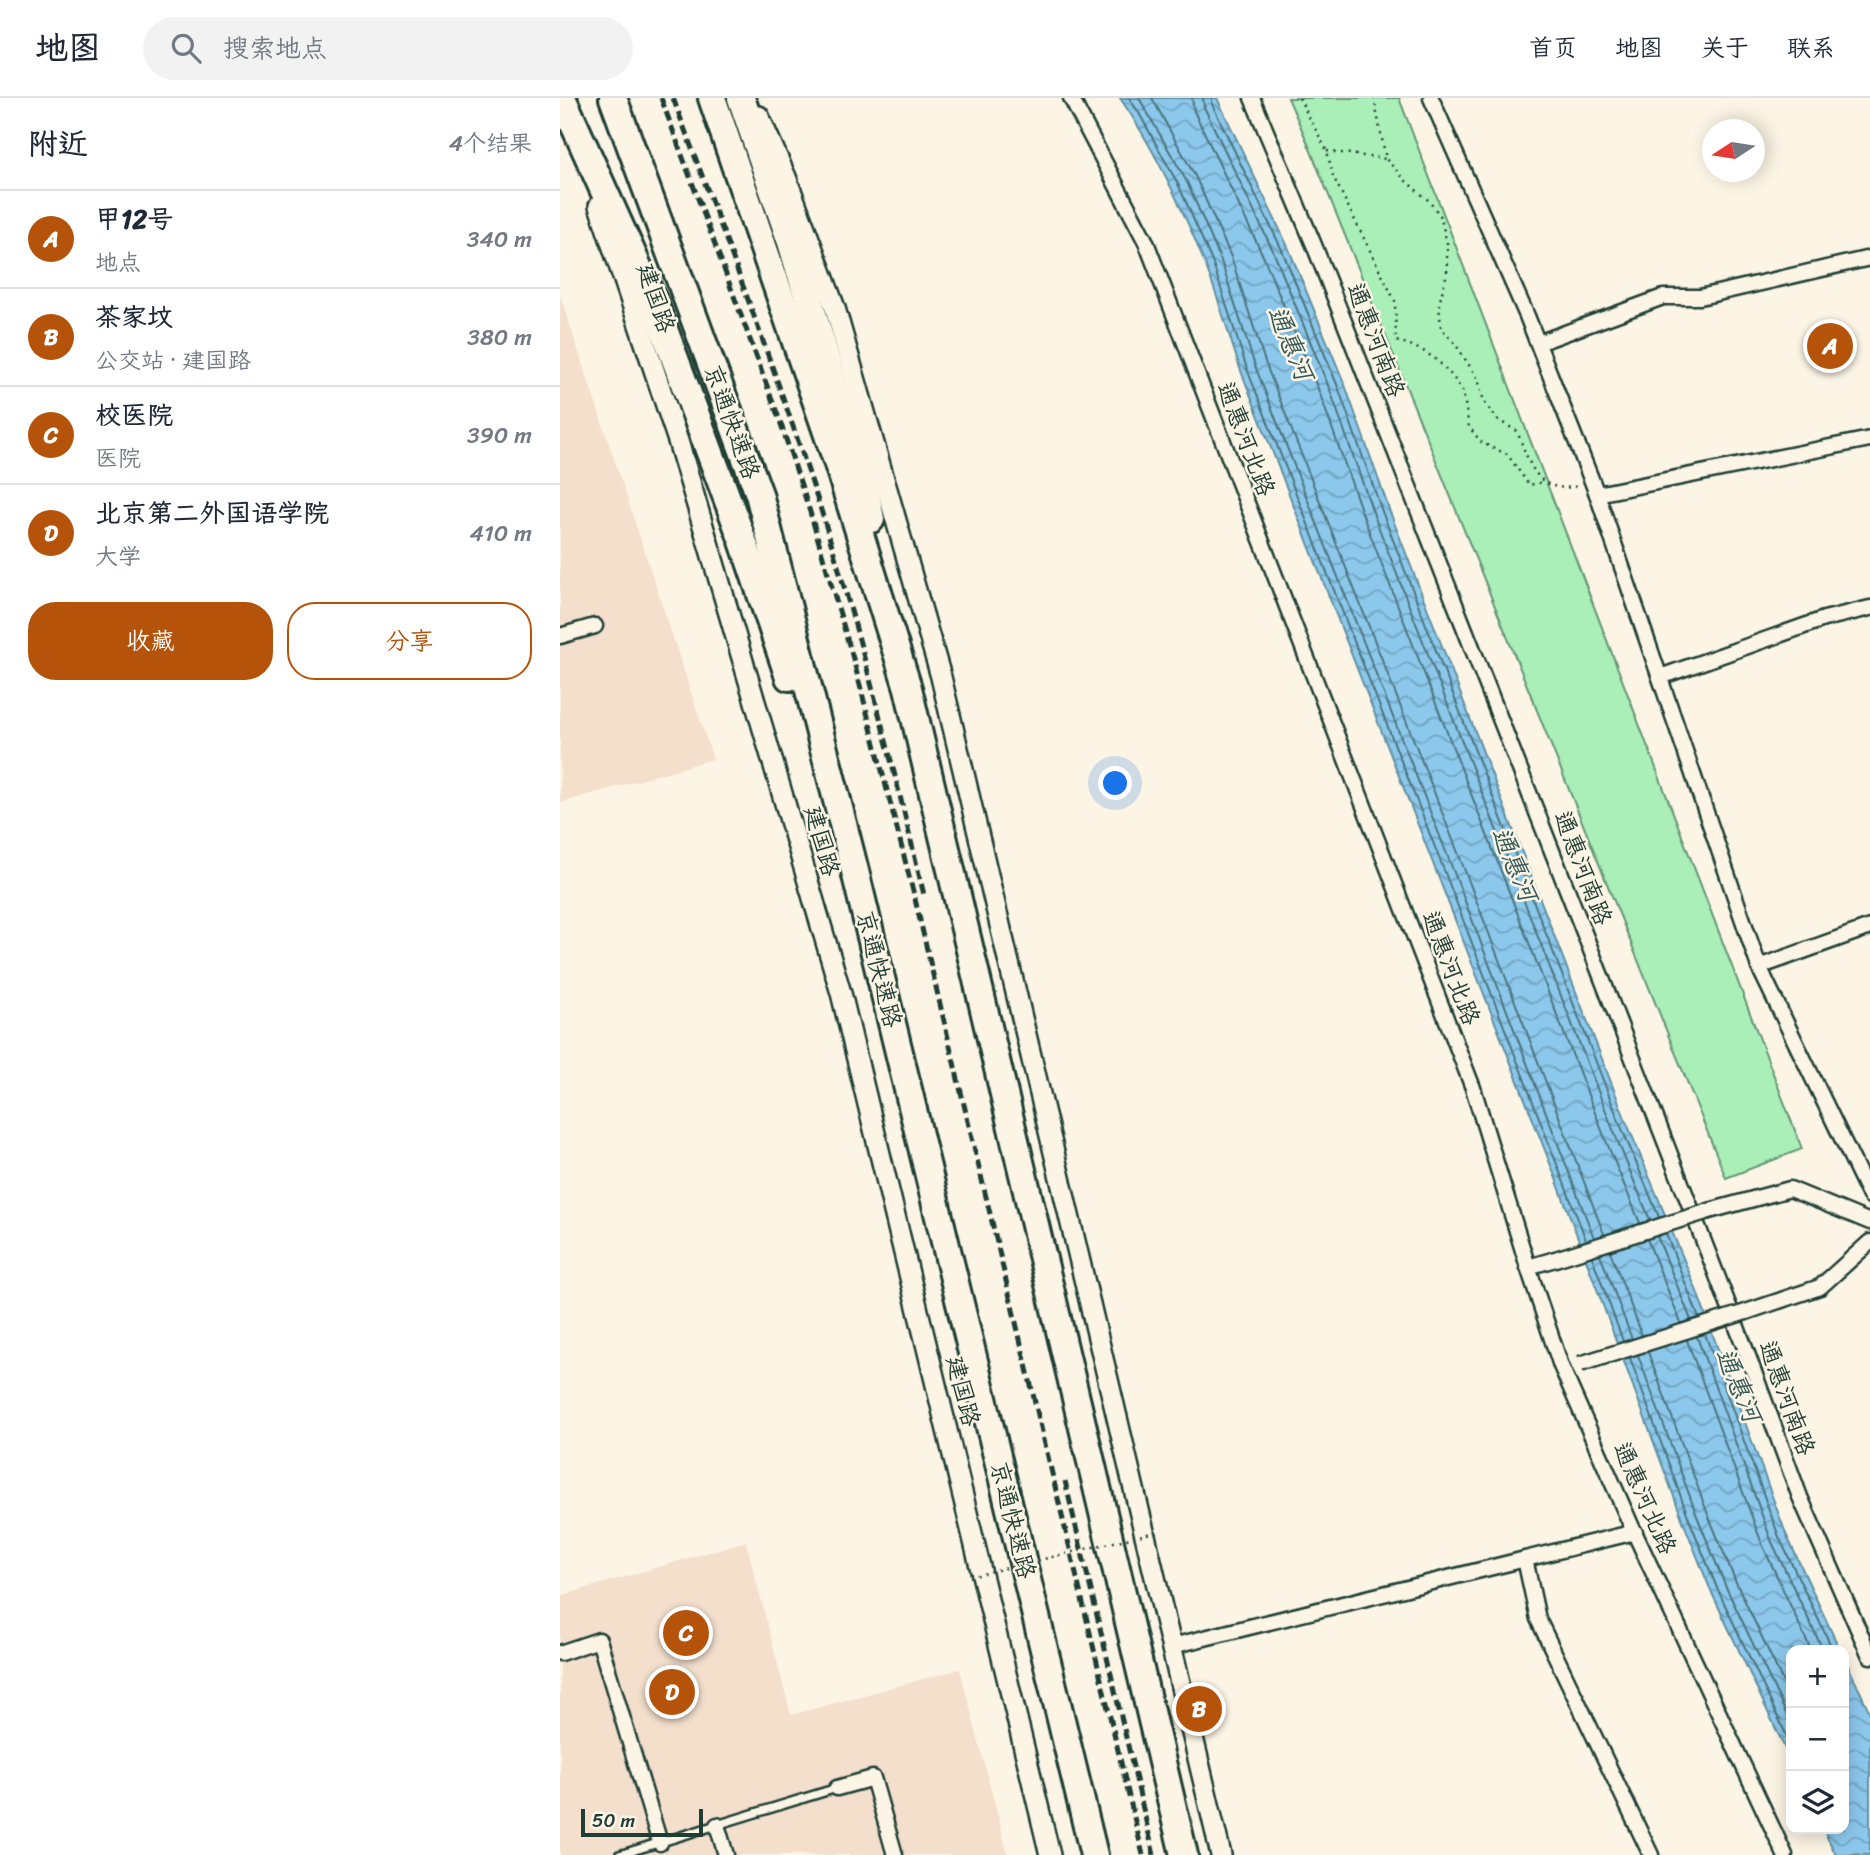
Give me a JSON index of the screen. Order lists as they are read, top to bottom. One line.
{"streets":{"highway":["京通快速路"],"main road":["建国路"],"street":["通惠河南路","通惠河北路"]},"water":["通惠河"],"scale_bar":"50 m","north":"left","page":{"header":"地图","search":"搜索地点","nav":["首页","地图","关于","联系"],"heading":["附近","4个结果"],"list":[{"mark":"A","name":"甲12号","note":"地点","value":"340 m"},{"mark":"B","name":"茶家坟","note":"公交站 · 建国路","value":"380 m"},{"mark":"C","name":"校医院","note":"医院","value":"390 m"},{"mark":"D","name":"北京第二外国语学院","note":"大学","value":"410 m"}],"pins":["A","C","D","B"],"buttons":["收藏","分享"],"map_buttons":["+","−"],"scale":"50 m"}}
